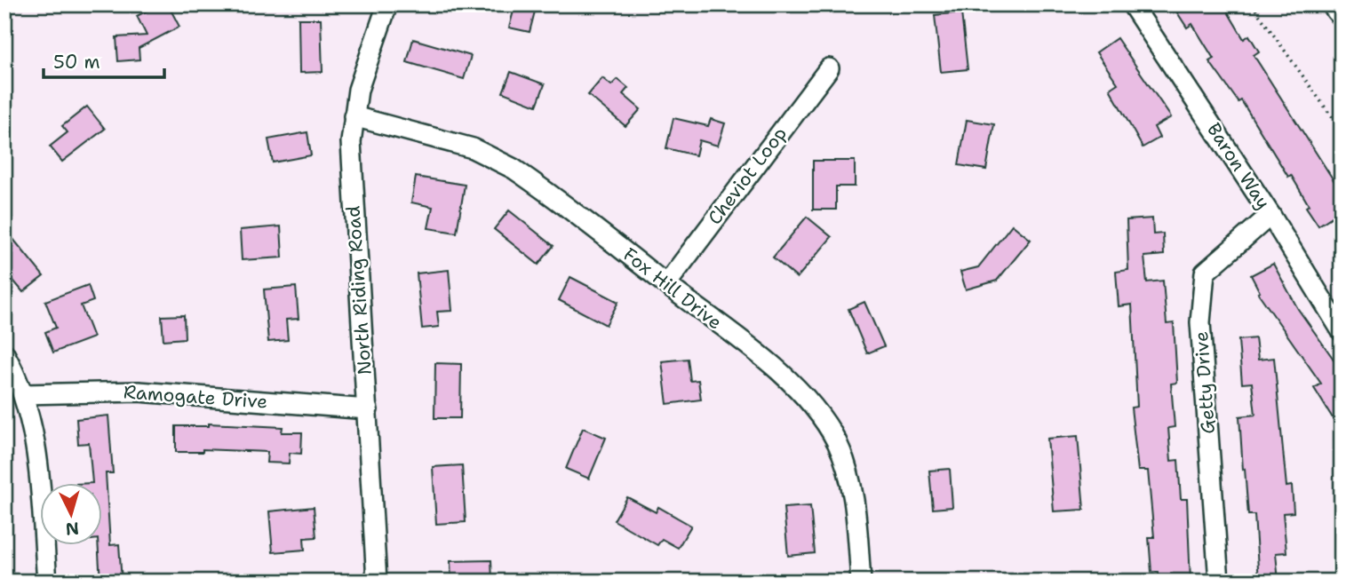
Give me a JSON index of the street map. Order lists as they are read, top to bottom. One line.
{"streets":{"street":["Baron Way","Cheviot Loop","Fox Hill Drive","North Riding Road","Getty Drive","Ramogate Drive"]},"crossings":[["Baron Way","Getty Drive"],["Cheviot Loop","Fox Hill Drive"],["Fox Hill Drive","North Riding Road"],["North Riding Road","Ramogate Drive"]],"scale_bar":"50 m","north":"bottom"}
